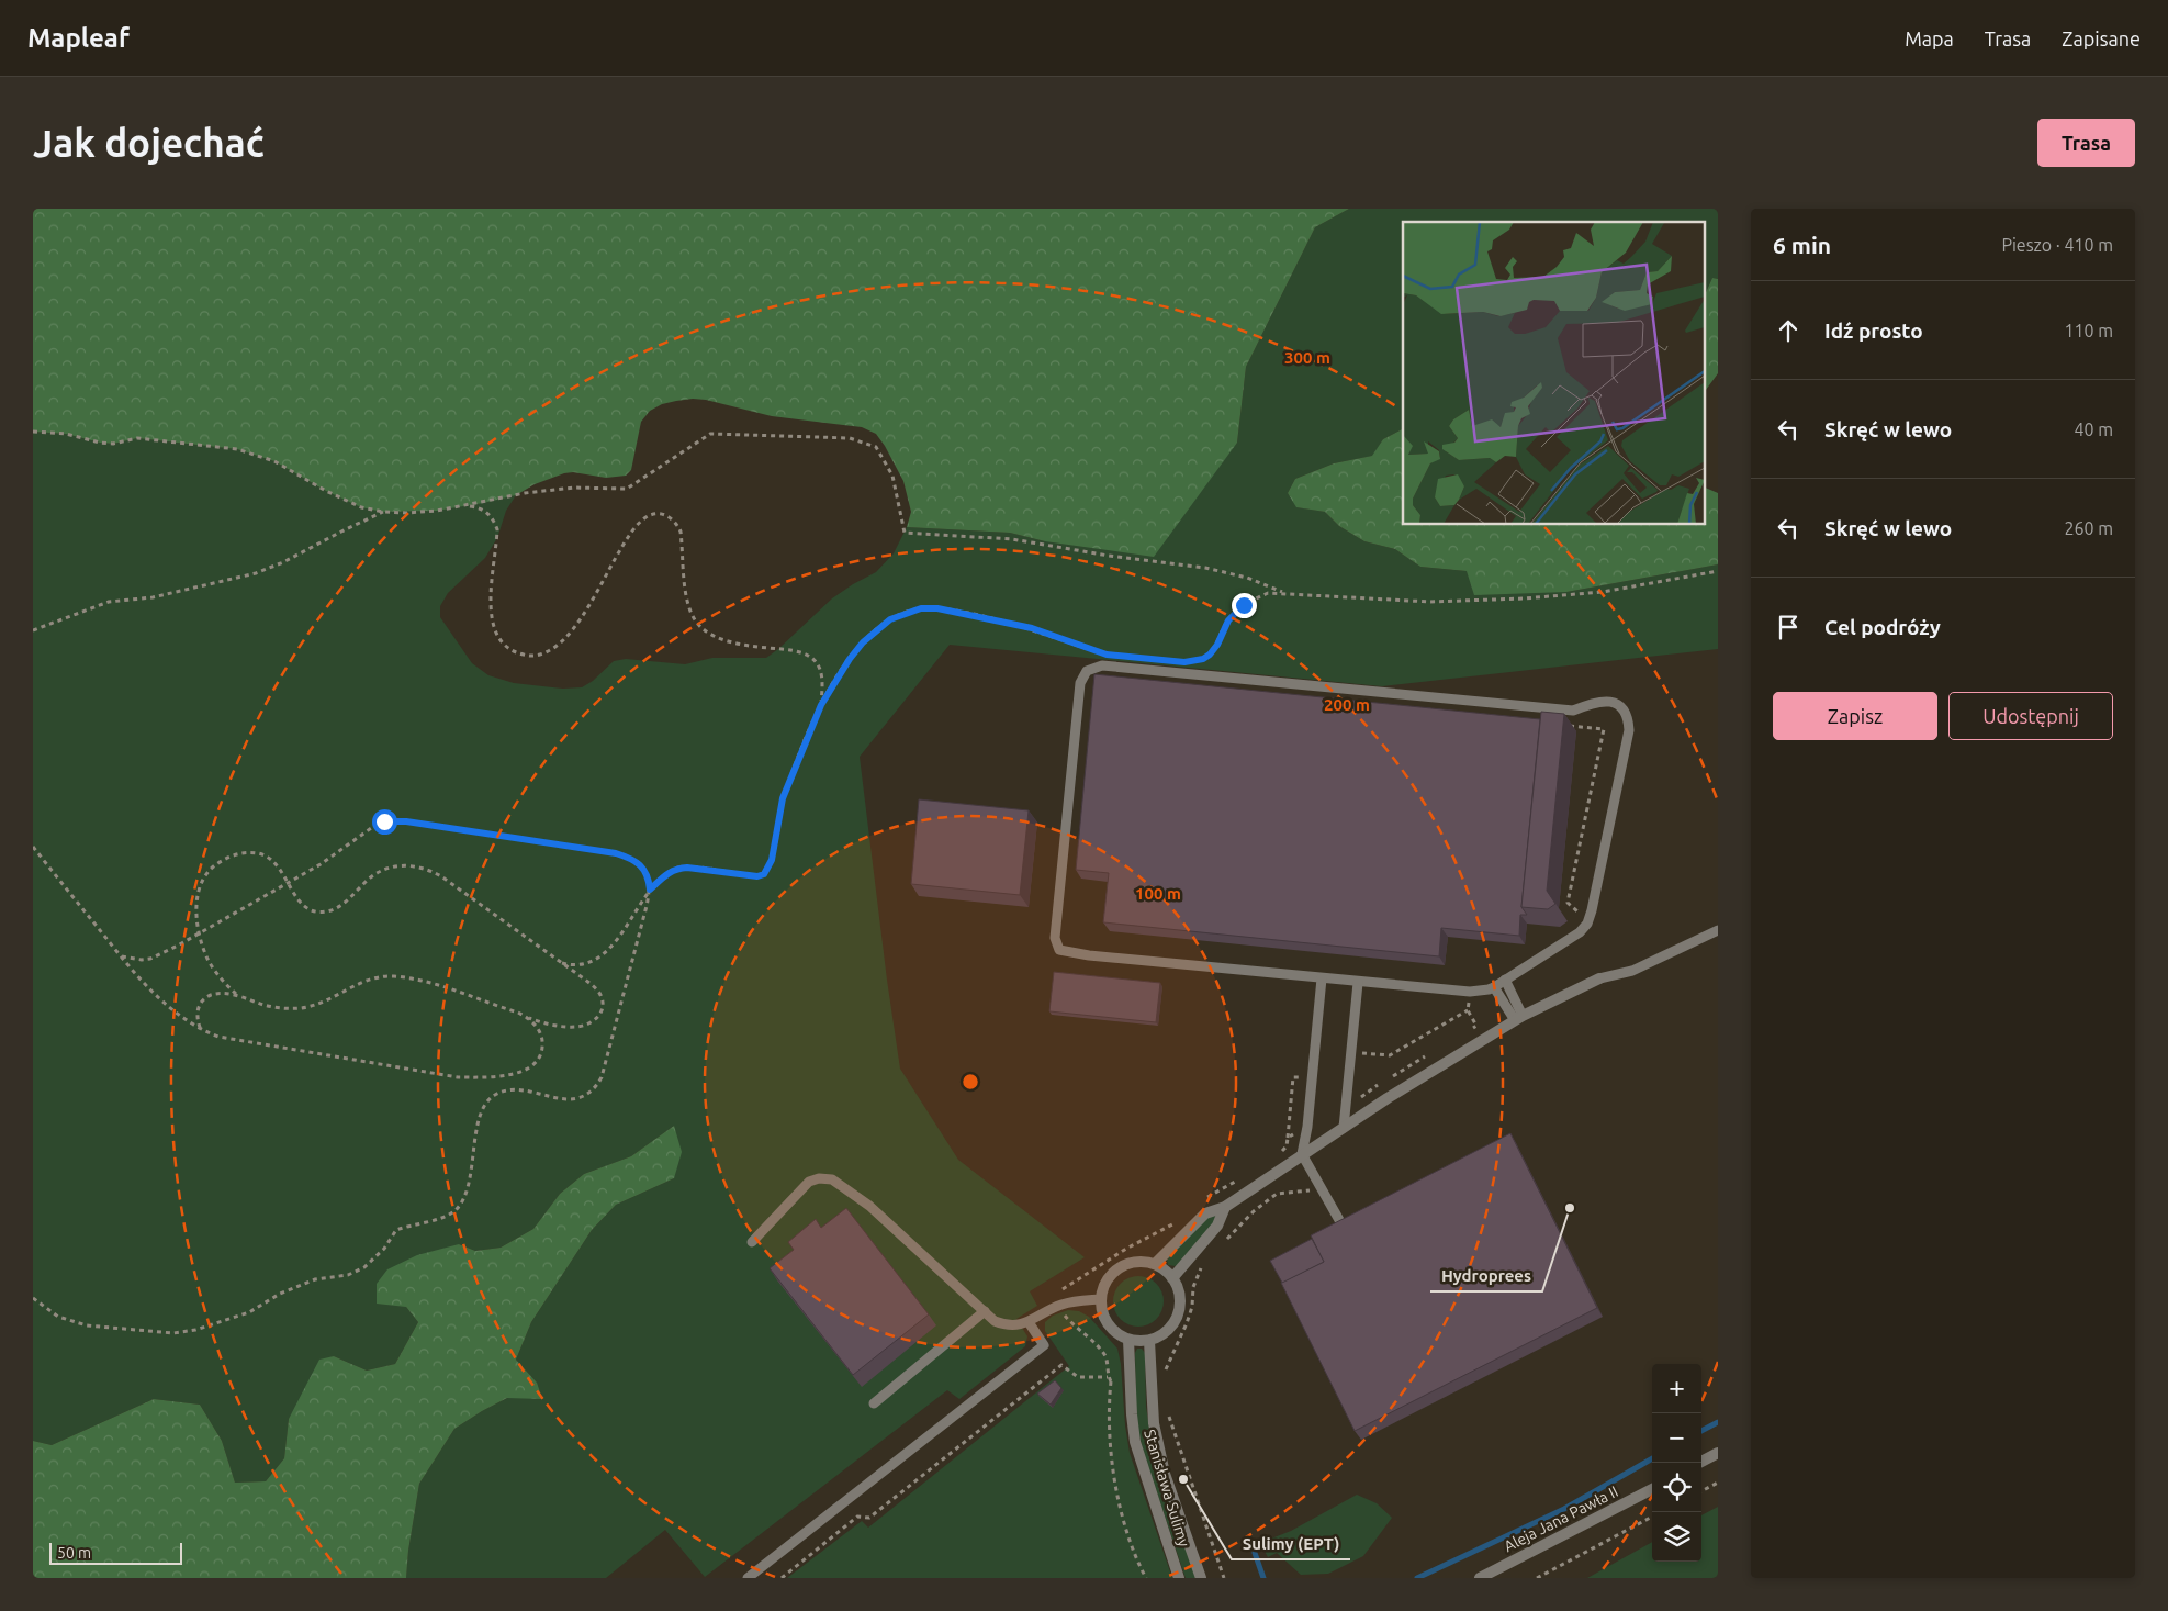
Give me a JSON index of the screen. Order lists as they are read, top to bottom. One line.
{"streets":{"street":["Stanisława Sulimy","Aleja Jana Pawła II"]},"places":["Hydroprees","Sulimy (EPT)"],"scale_bar":"50 m","page":{"header":"Mapleaf","nav":["Mapa","Trasa","Zapisane"],"buttons":["Trasa",["Zapisz","Udostępnij"]],"title":"Jak dojechać","heading":["6 min","Pieszo · 410 m"],"list":[["Idź prosto","110 m"],["Skręć w lewo","40 m"],["Skręć w lewo","260 m"],"Cel podróży"],"map_buttons":["+","−"],"scale":"50 m"},"rings":["300 m","200 m","100 m"]}
